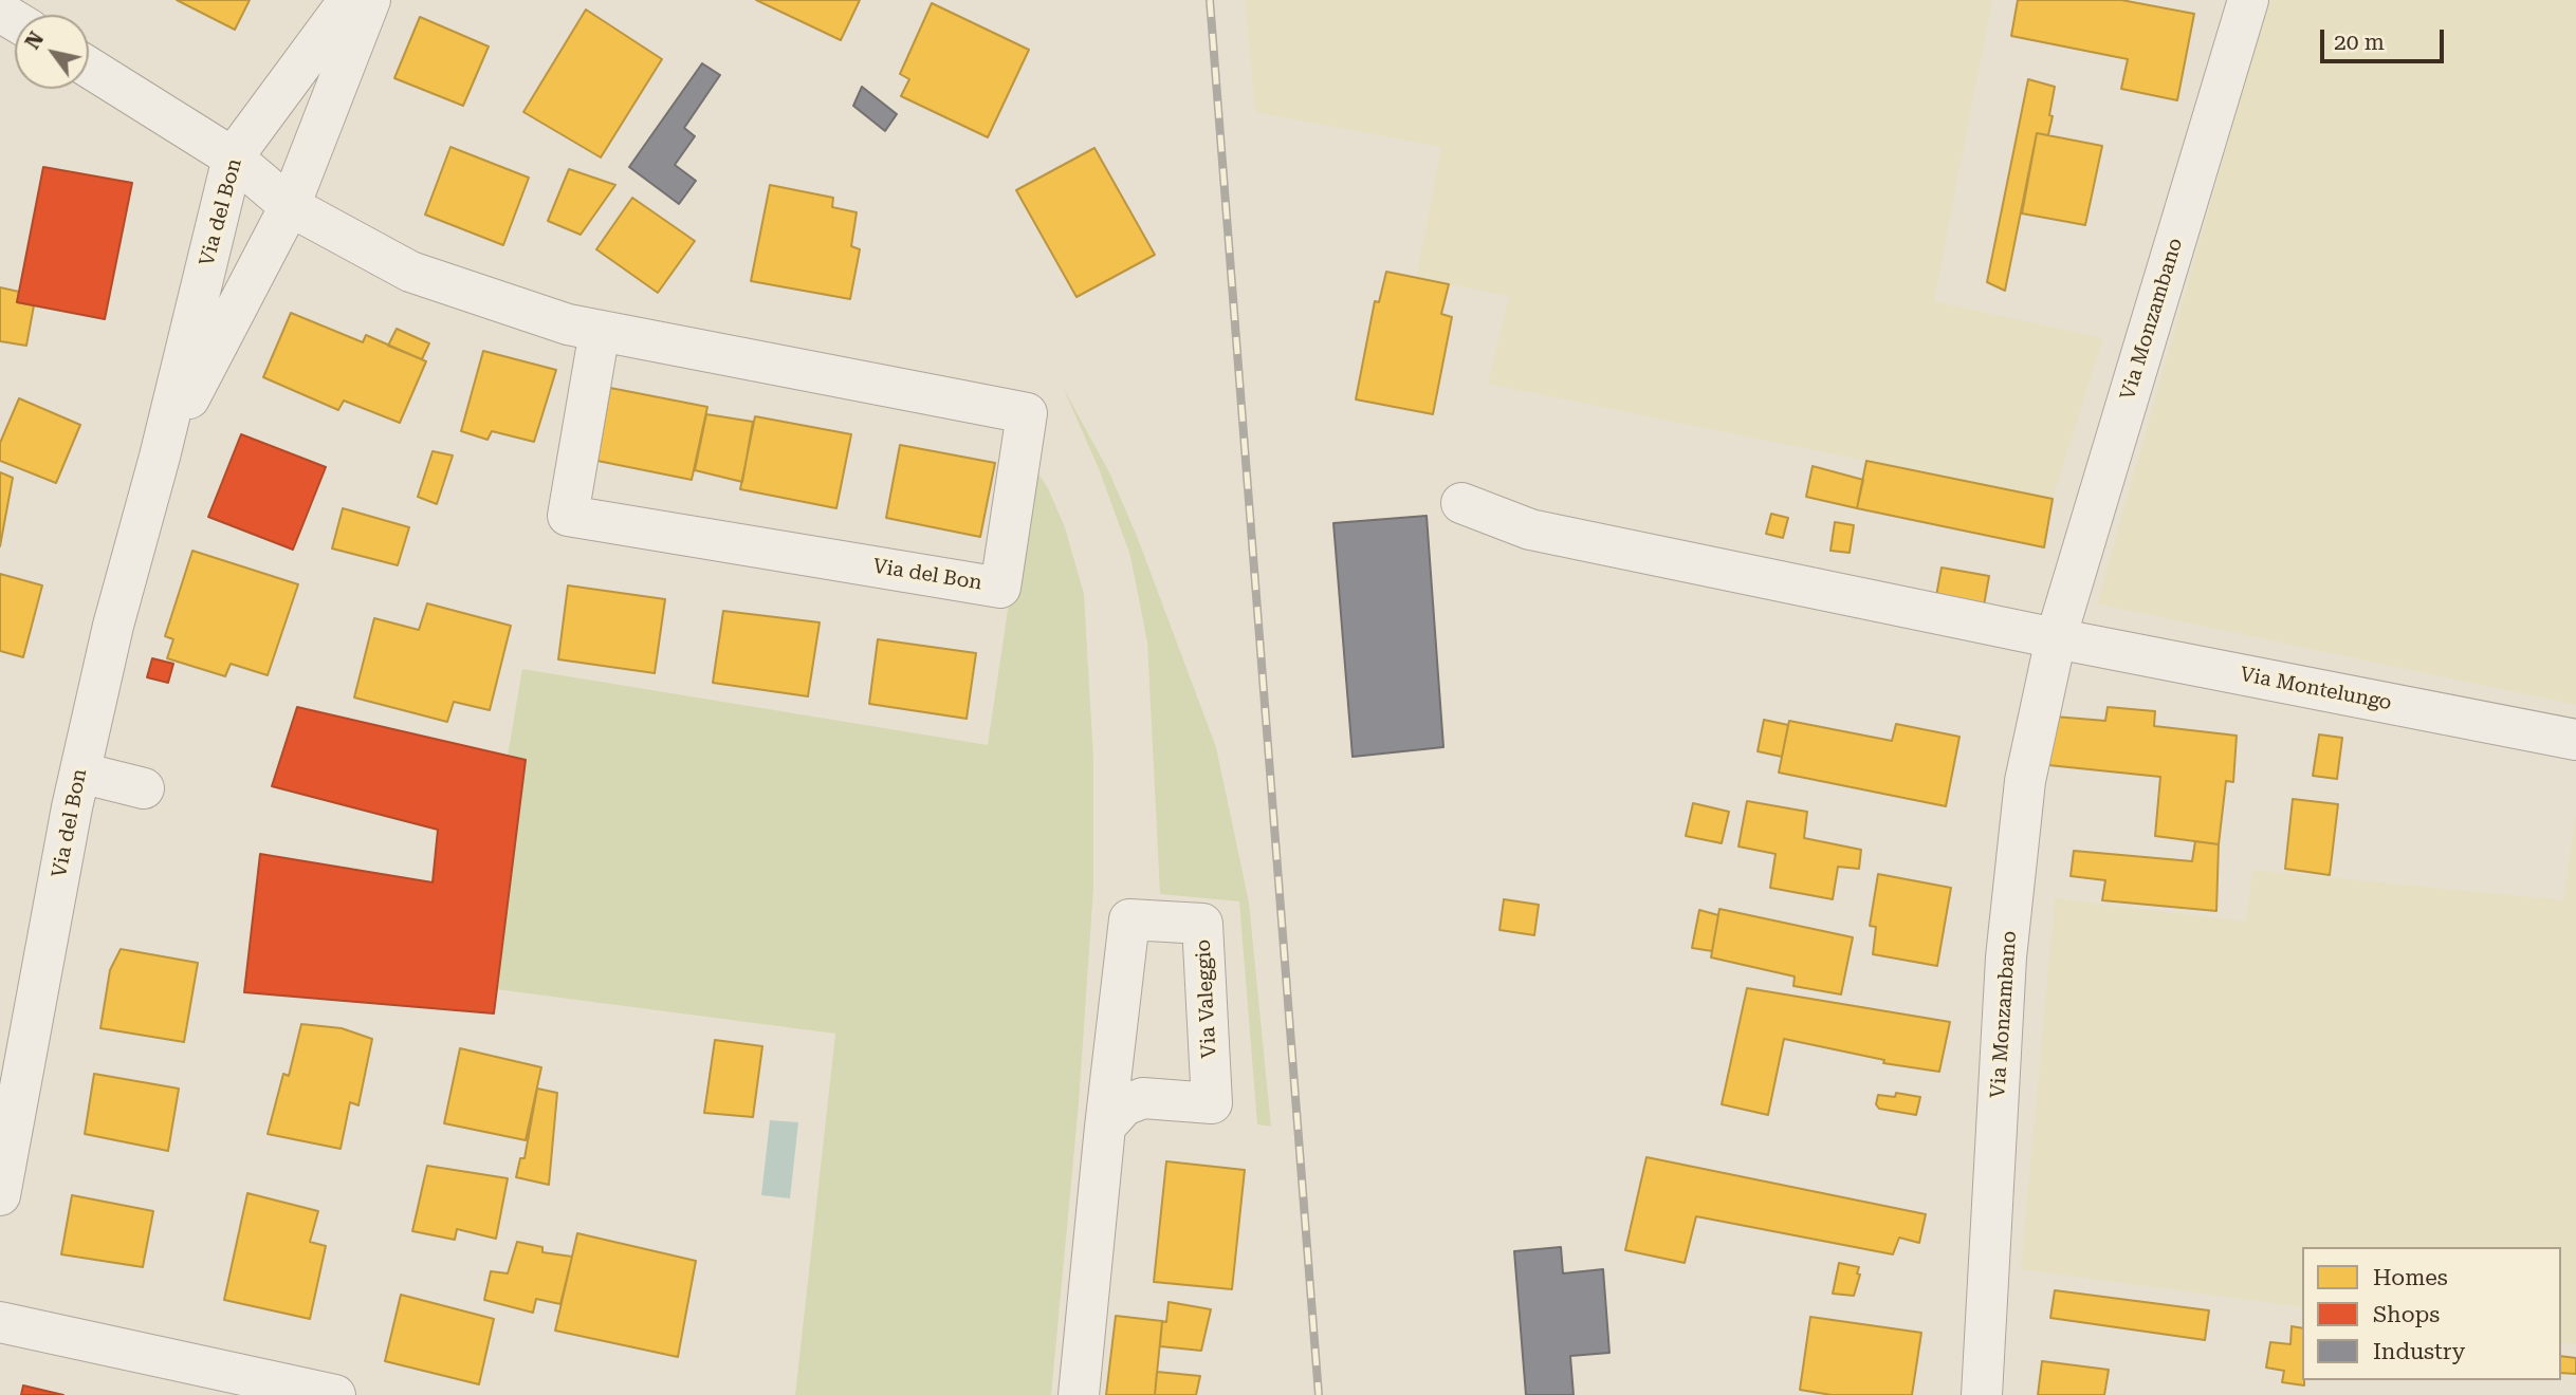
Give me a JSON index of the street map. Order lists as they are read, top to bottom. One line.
{"streets":{"street":["Via del Bon","Via Monzambano","Via Montelungo","Via Valeggio"]},"crossings":[["Via Monzambano","Via Montelungo"]],"legend":["Homes","Shops","Industry"],"scale_bar":"20 m","north":"top left"}
